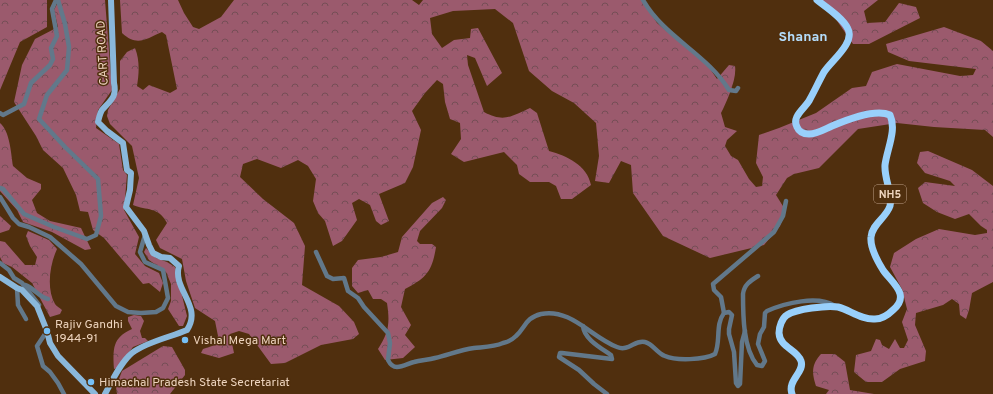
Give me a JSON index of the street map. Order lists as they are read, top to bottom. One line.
{"streets":{"highway":["NH5"],"main road":["CART ROAD"]},"districts":["Shanan"],"places":["Rajiv Gandhi 1944-91","Vishal Mega Mart","Himachal Pradesh State Secretariat"]}
